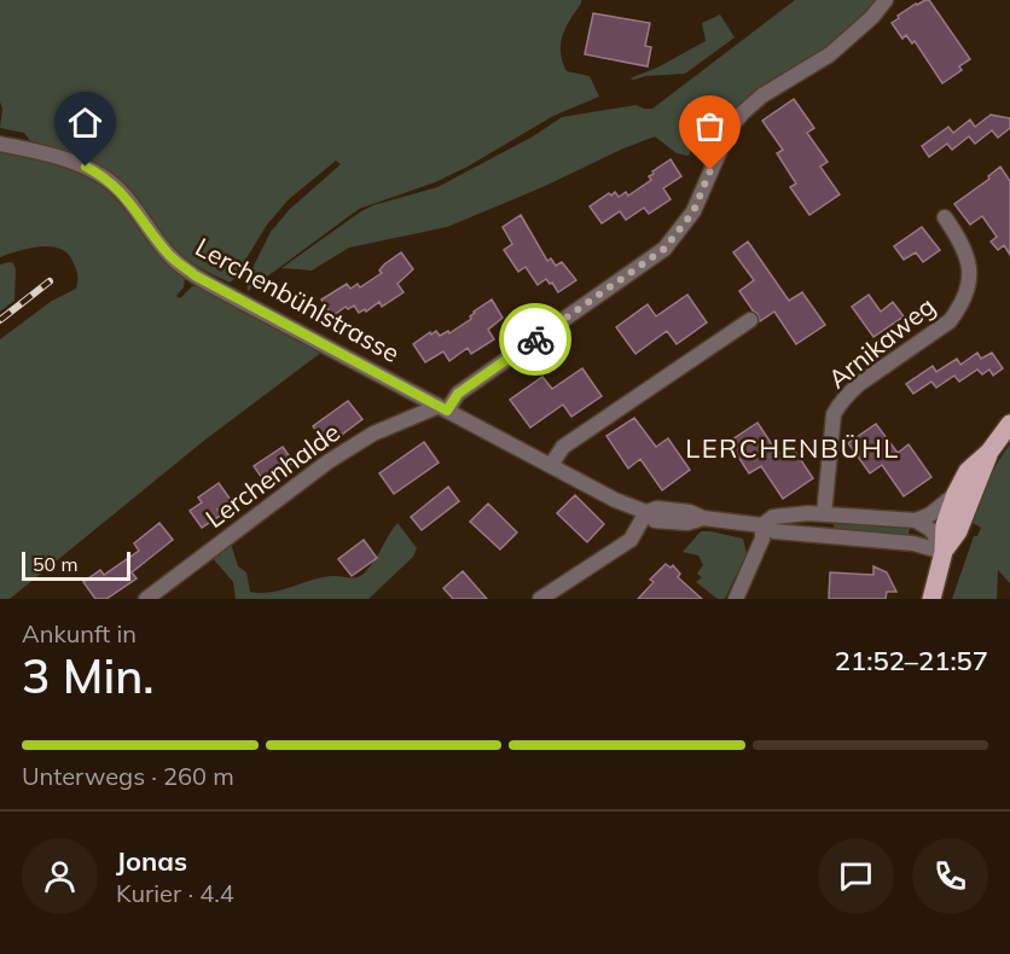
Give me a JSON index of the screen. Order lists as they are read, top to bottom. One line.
{"streets":{"street":["Lerchenbühlstrasse","Arnikaweg","Lerchenhalde"]},"crossings":[["Lerchenbühlstrasse","Arnikaweg"],["Lerchenbühlstrasse","Lerchenhalde"]],"districts":["LERCHENBÜHL"],"scale_bar":"50 m","page":{"scale":"50 m","heading":["3 Min.","Ankunft in","21:52–21:57"],"panel":["Jonas","Kurier · 4.4"],"bar":"Unterwegs · 260 m"}}
